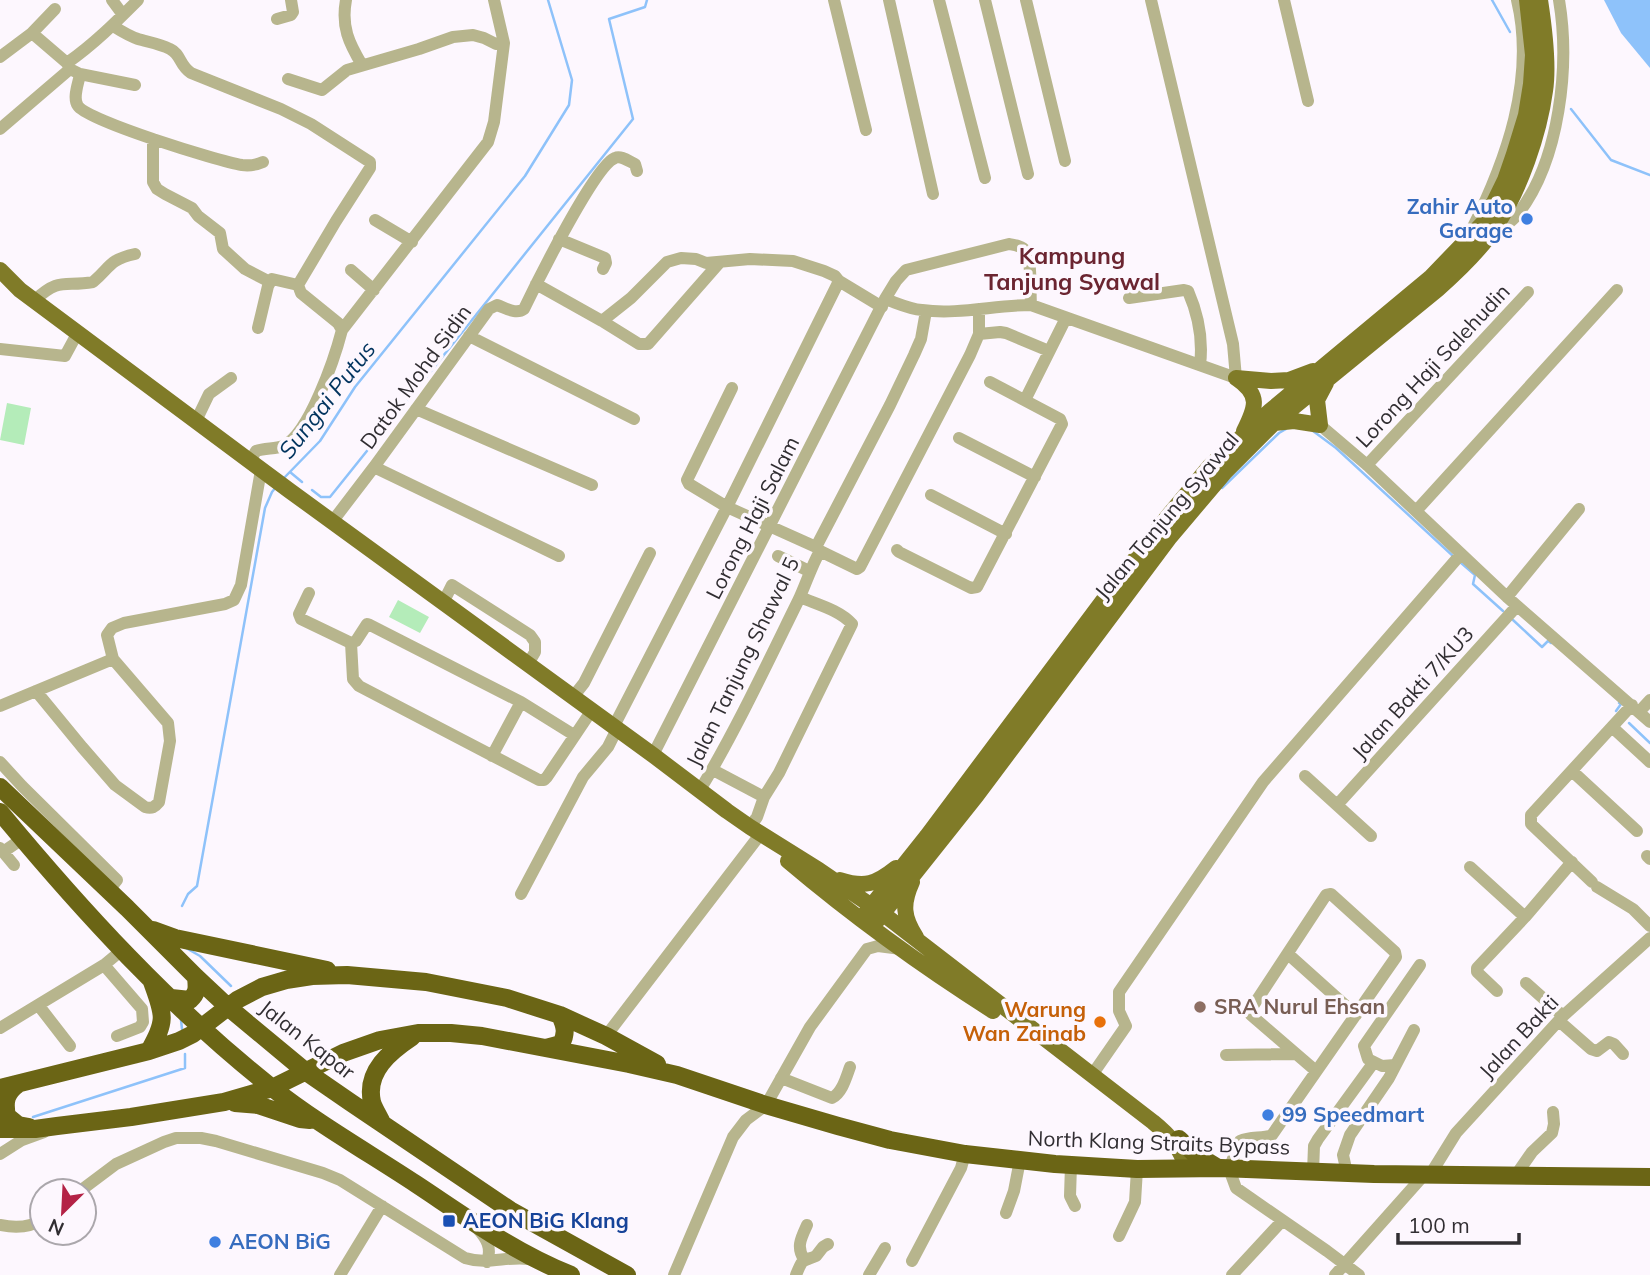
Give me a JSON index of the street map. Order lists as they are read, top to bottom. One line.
{"streets":{"highway":["Jalan Kapar","North Klang Straits Bypass"],"main road":["Jalan Tanjung Syawal"],"street":["Lorong Haji Salehudin","Datok Mohd Sidin","Lorong Haji Salam","Jalan Tanjung Shawal 5","Jalan Bakti 7/KU3","Jalan Bakti"]},"crossings":[["Jalan Bakti","North Klang Straits Bypass"],["Jalan Kapar","North Klang Straits Bypass"]],"districts":["Kampung Tanjung Syawal"],"water":["Sungai Putus"],"places":{"other":["Zahir Auto Garage","SRA Nurul Ehsan","Warung Wan Zainab","99 Speedmart","AEON BiG"],"transit":["AEON BiG Klang"]},"scale_bar":"100 m","north":"bottom left"}
